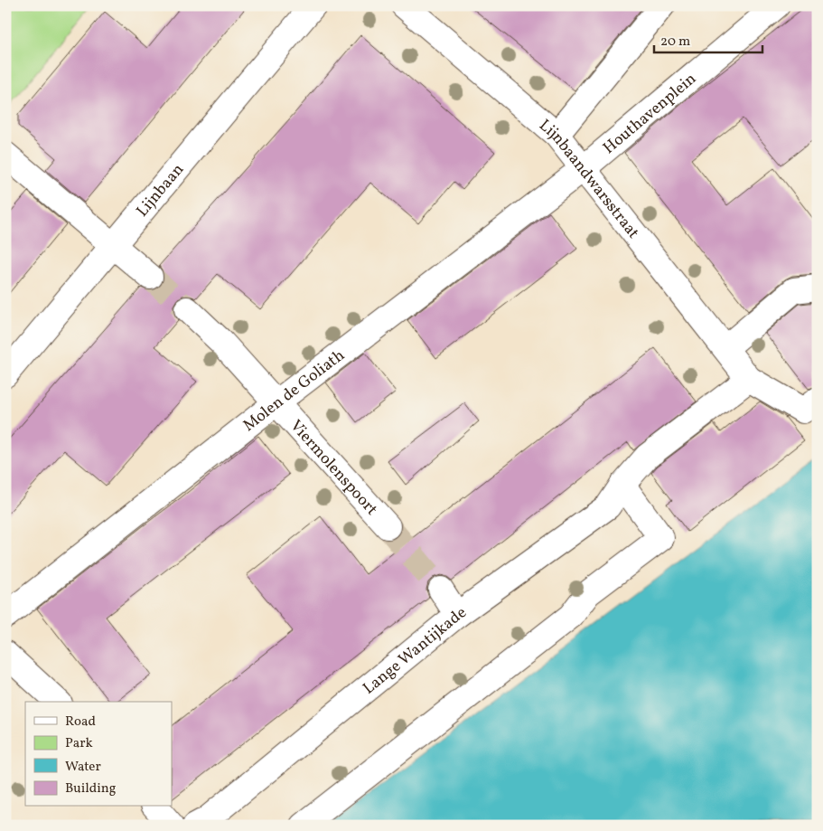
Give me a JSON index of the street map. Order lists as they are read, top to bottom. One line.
{"streets":{"street":["Houthavenplein","Lijnbaandwarsstraat","Lijnbaan","Molen de Goliath","Viermolenspoort","Lange Wantijkade"]},"crossings":[["Houthavenplein","Lijnbaandwarsstraat"],["Houthavenplein","Molen de Goliath"],["Lijnbaandwarsstraat","Molen de Goliath"],["Lijnbaandwarsstraat","Lange Wantijkade"],["Molen de Goliath","Viermolenspoort"]],"legend":["Road","Park","Water","Building"],"scale_bar":"20 m"}
